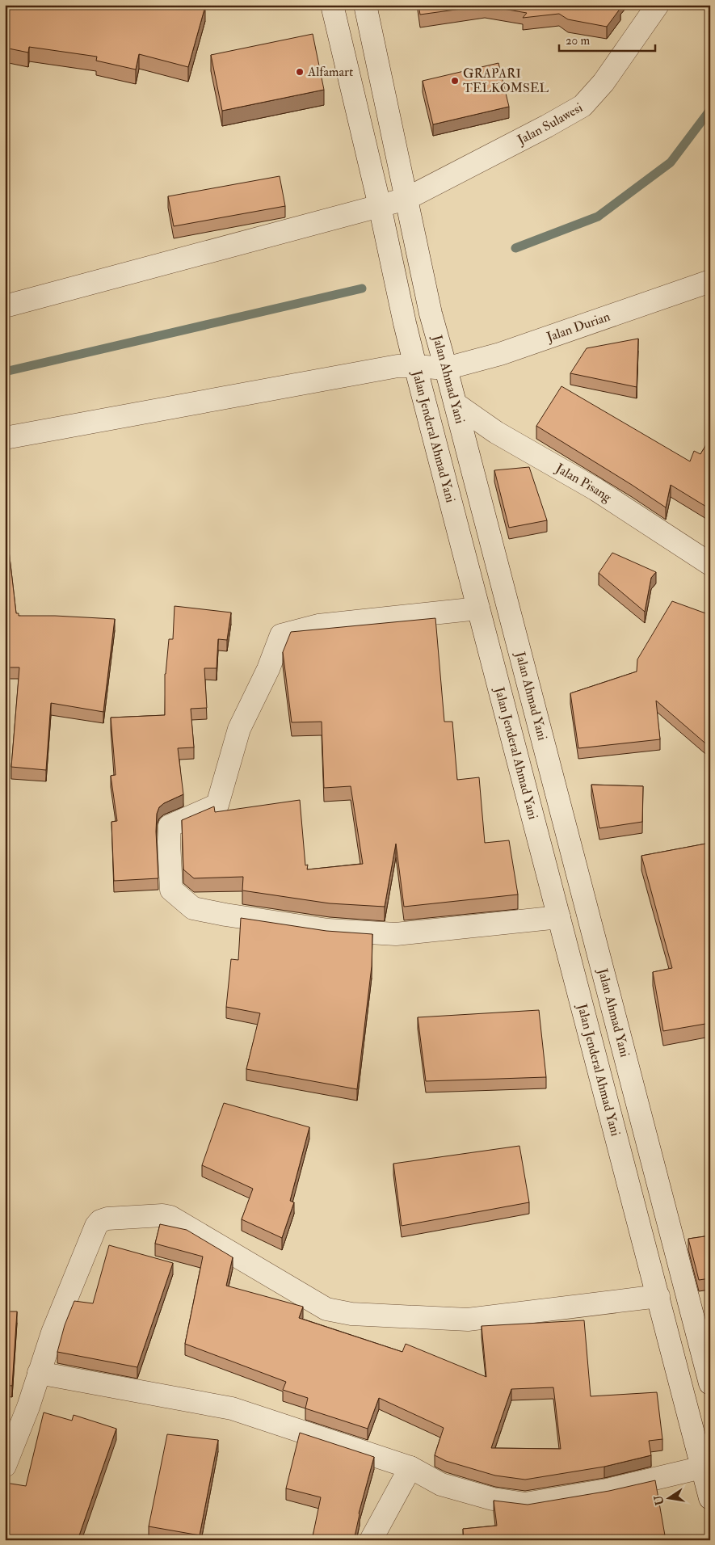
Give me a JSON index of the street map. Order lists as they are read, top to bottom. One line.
{"streets":{"street":["Jalan Sulawesi","Jalan Durian","Jalan Ahmad Yani","Jalan Jenderal Ahmad Yani","Jalan Pisang"]},"crossings":[["Jalan Sulawesi","Jalan Ahmad Yani"],["Jalan Sulawesi","Jalan Jenderal Ahmad Yani"],["Jalan Durian","Jalan Ahmad Yani"],["Jalan Durian","Jalan Jenderal Ahmad Yani"],["Jalan Ahmad Yani","Jalan Pisang"]],"places":["Alfamart","GRAPARI TELKOMSEL"],"scale_bar":"20 m","north":"left"}
